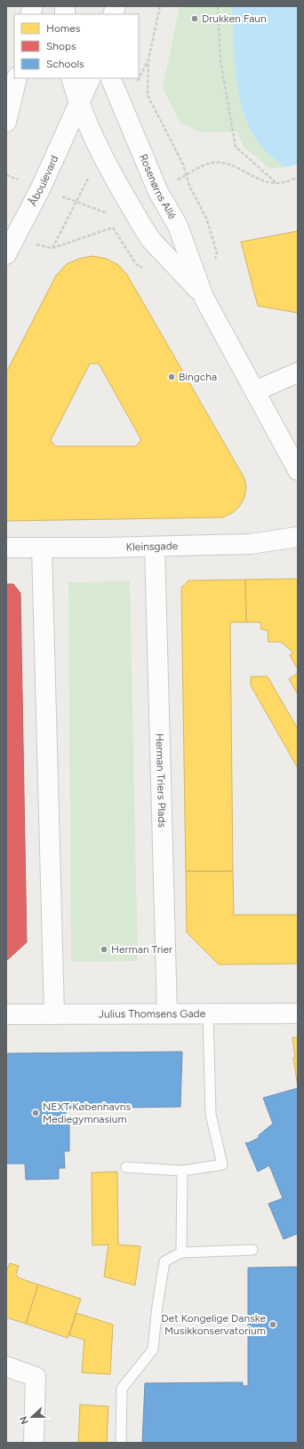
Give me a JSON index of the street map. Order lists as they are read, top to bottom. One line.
{"streets":{"street":["Åboulevard","Rosenørns Allé","Kleinsgade","Herman Triers Plads","Julius Thomsens Gade"]},"crossings":[["Åboulevard","Rosenørns Allé"],["Kleinsgade","Herman Triers Plads"],["Herman Triers Plads","Julius Thomsens Gade"]],"places":["Drukken Faun","Bingcha","Herman Trier","NEXT Københavns Mediegymnasium","Det Kongelige Danske Musikkonservatorium"],"legend":["Homes","Shops","Schools"],"north":"left"}
